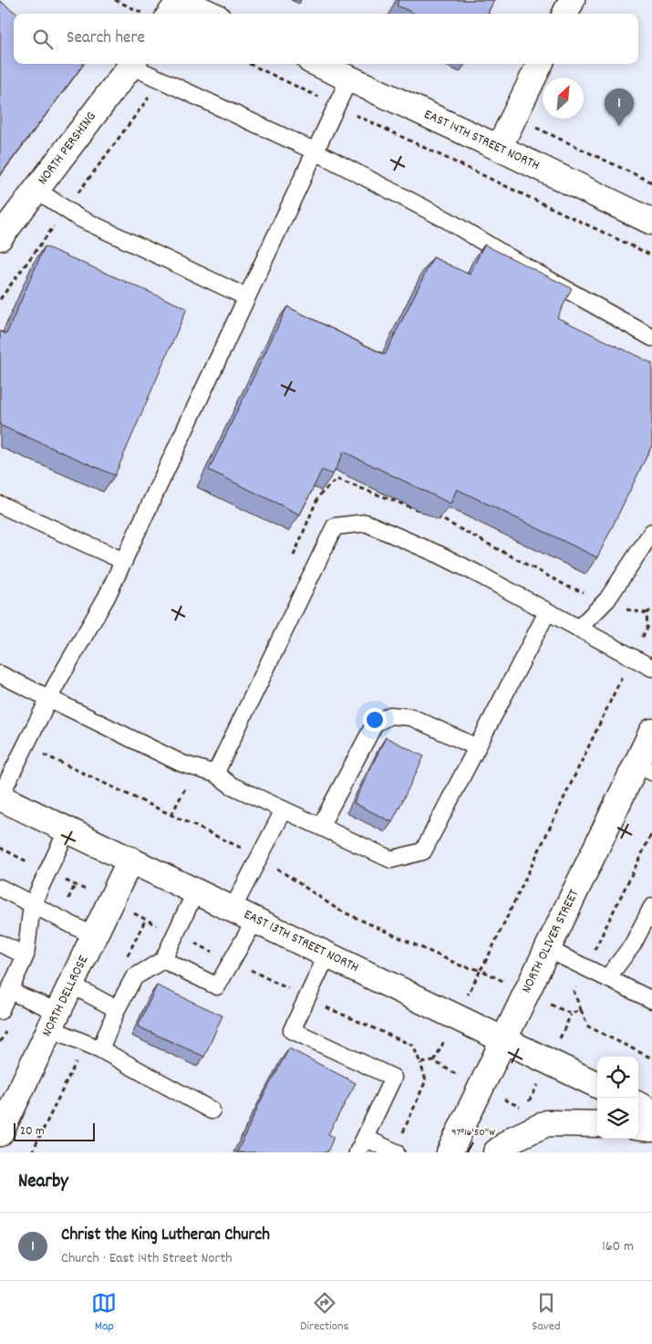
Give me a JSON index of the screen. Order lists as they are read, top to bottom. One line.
{"streets":{"main road":["EAST 14TH STREET NORTH","NORTH PERSHING","EAST 13TH STREET NORTH","NORTH OLIVER STREET","NORTH DELLROSE"]},"crossings":[["EAST 13TH STREET NORTH","NORTH OLIVER STREET"],["EAST 13TH STREET NORTH","NORTH DELLROSE"]],"scale_bar":"20 m","north":"top right","page":{"search":"Search here","pins":"1","scale":"20 m","heading":"Nearby","list":[{"mark":"1","name":"Christ the King Lutheran Church","note":"Church · East 14th Street North","value":"160 m"}],"nav":["Map","Directions","Saved"]},"coordinates":["97°16'50\"W"]}
